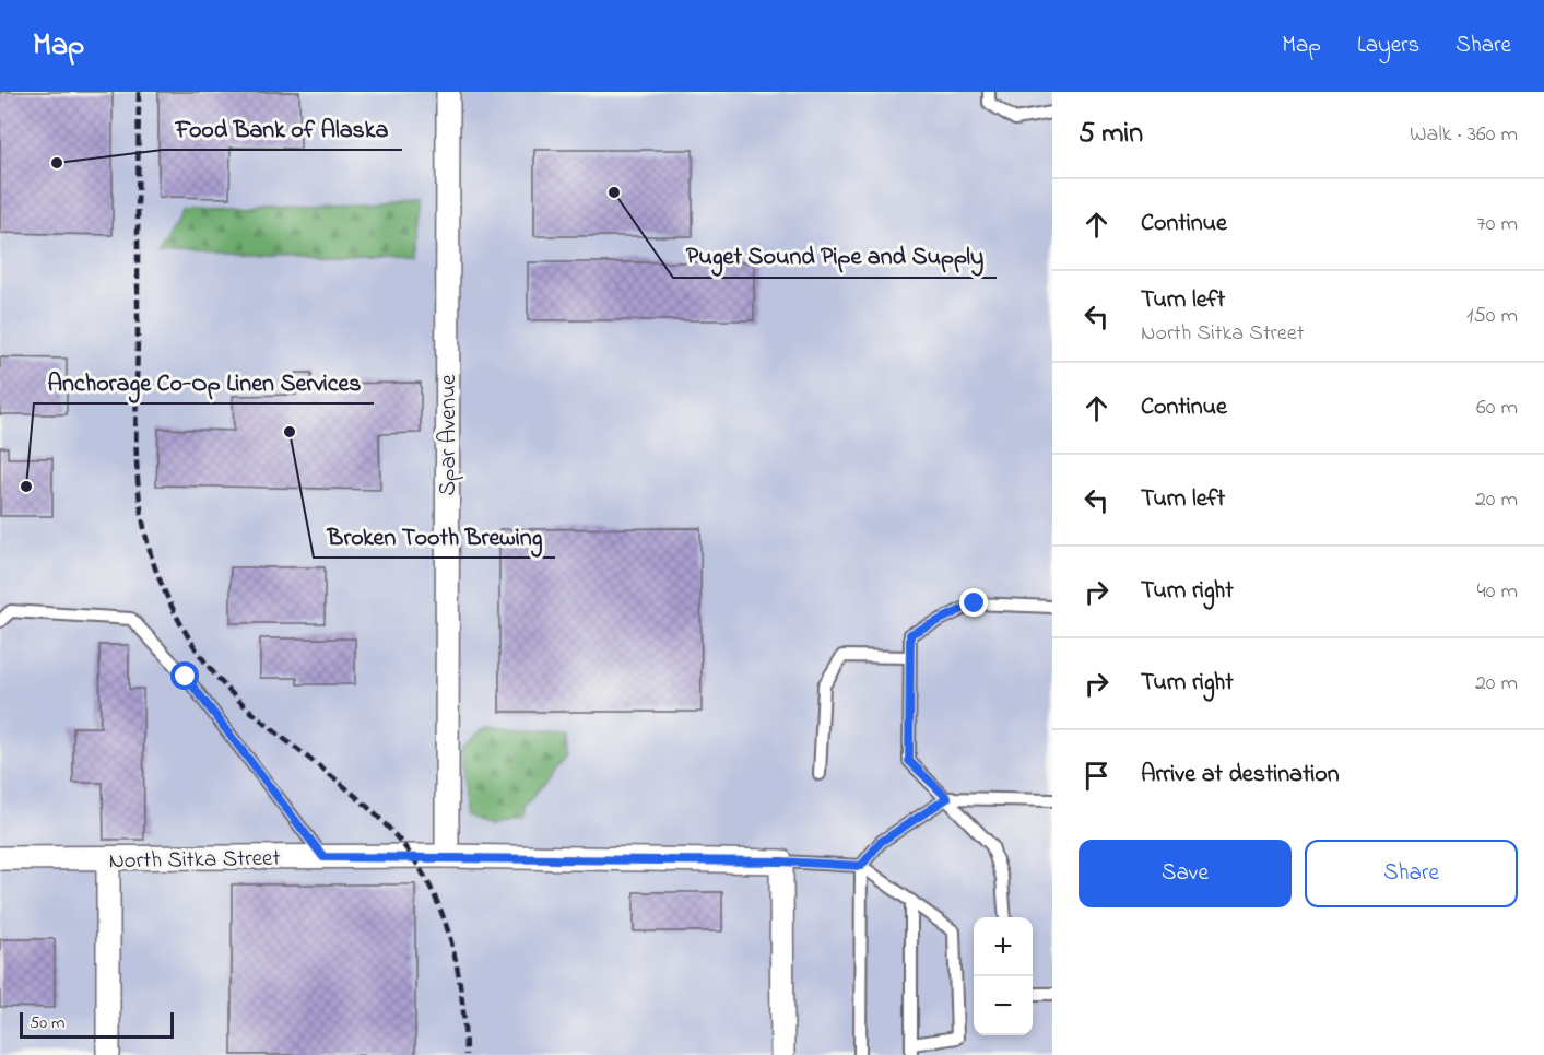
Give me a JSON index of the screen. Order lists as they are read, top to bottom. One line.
{"streets":{"street":["Spar Avenue","North Sitka Street"]},"crossings":[["Spar Avenue","North Sitka Street"]],"places":["Food Bank of Alaska","Puget Sound Pipe and Supply","Broken Tooth Brewing","Anchorage Co-Op Linen Services"],"scale_bar":"50 m","page":{"header":"Map","nav":["Map","Layers","Share"],"heading":["5 min","Walk · 360 m"],"list":[["Continue","70 m"],["Turn left","North Sitka Street","150 m"],["Continue","60 m"],["Turn left","20 m"],["Turn right","40 m"],["Turn right","20 m"],"Arrive at destination"],"buttons":["Save","Share"],"map_buttons":["+","−"],"scale":"50 m"}}
